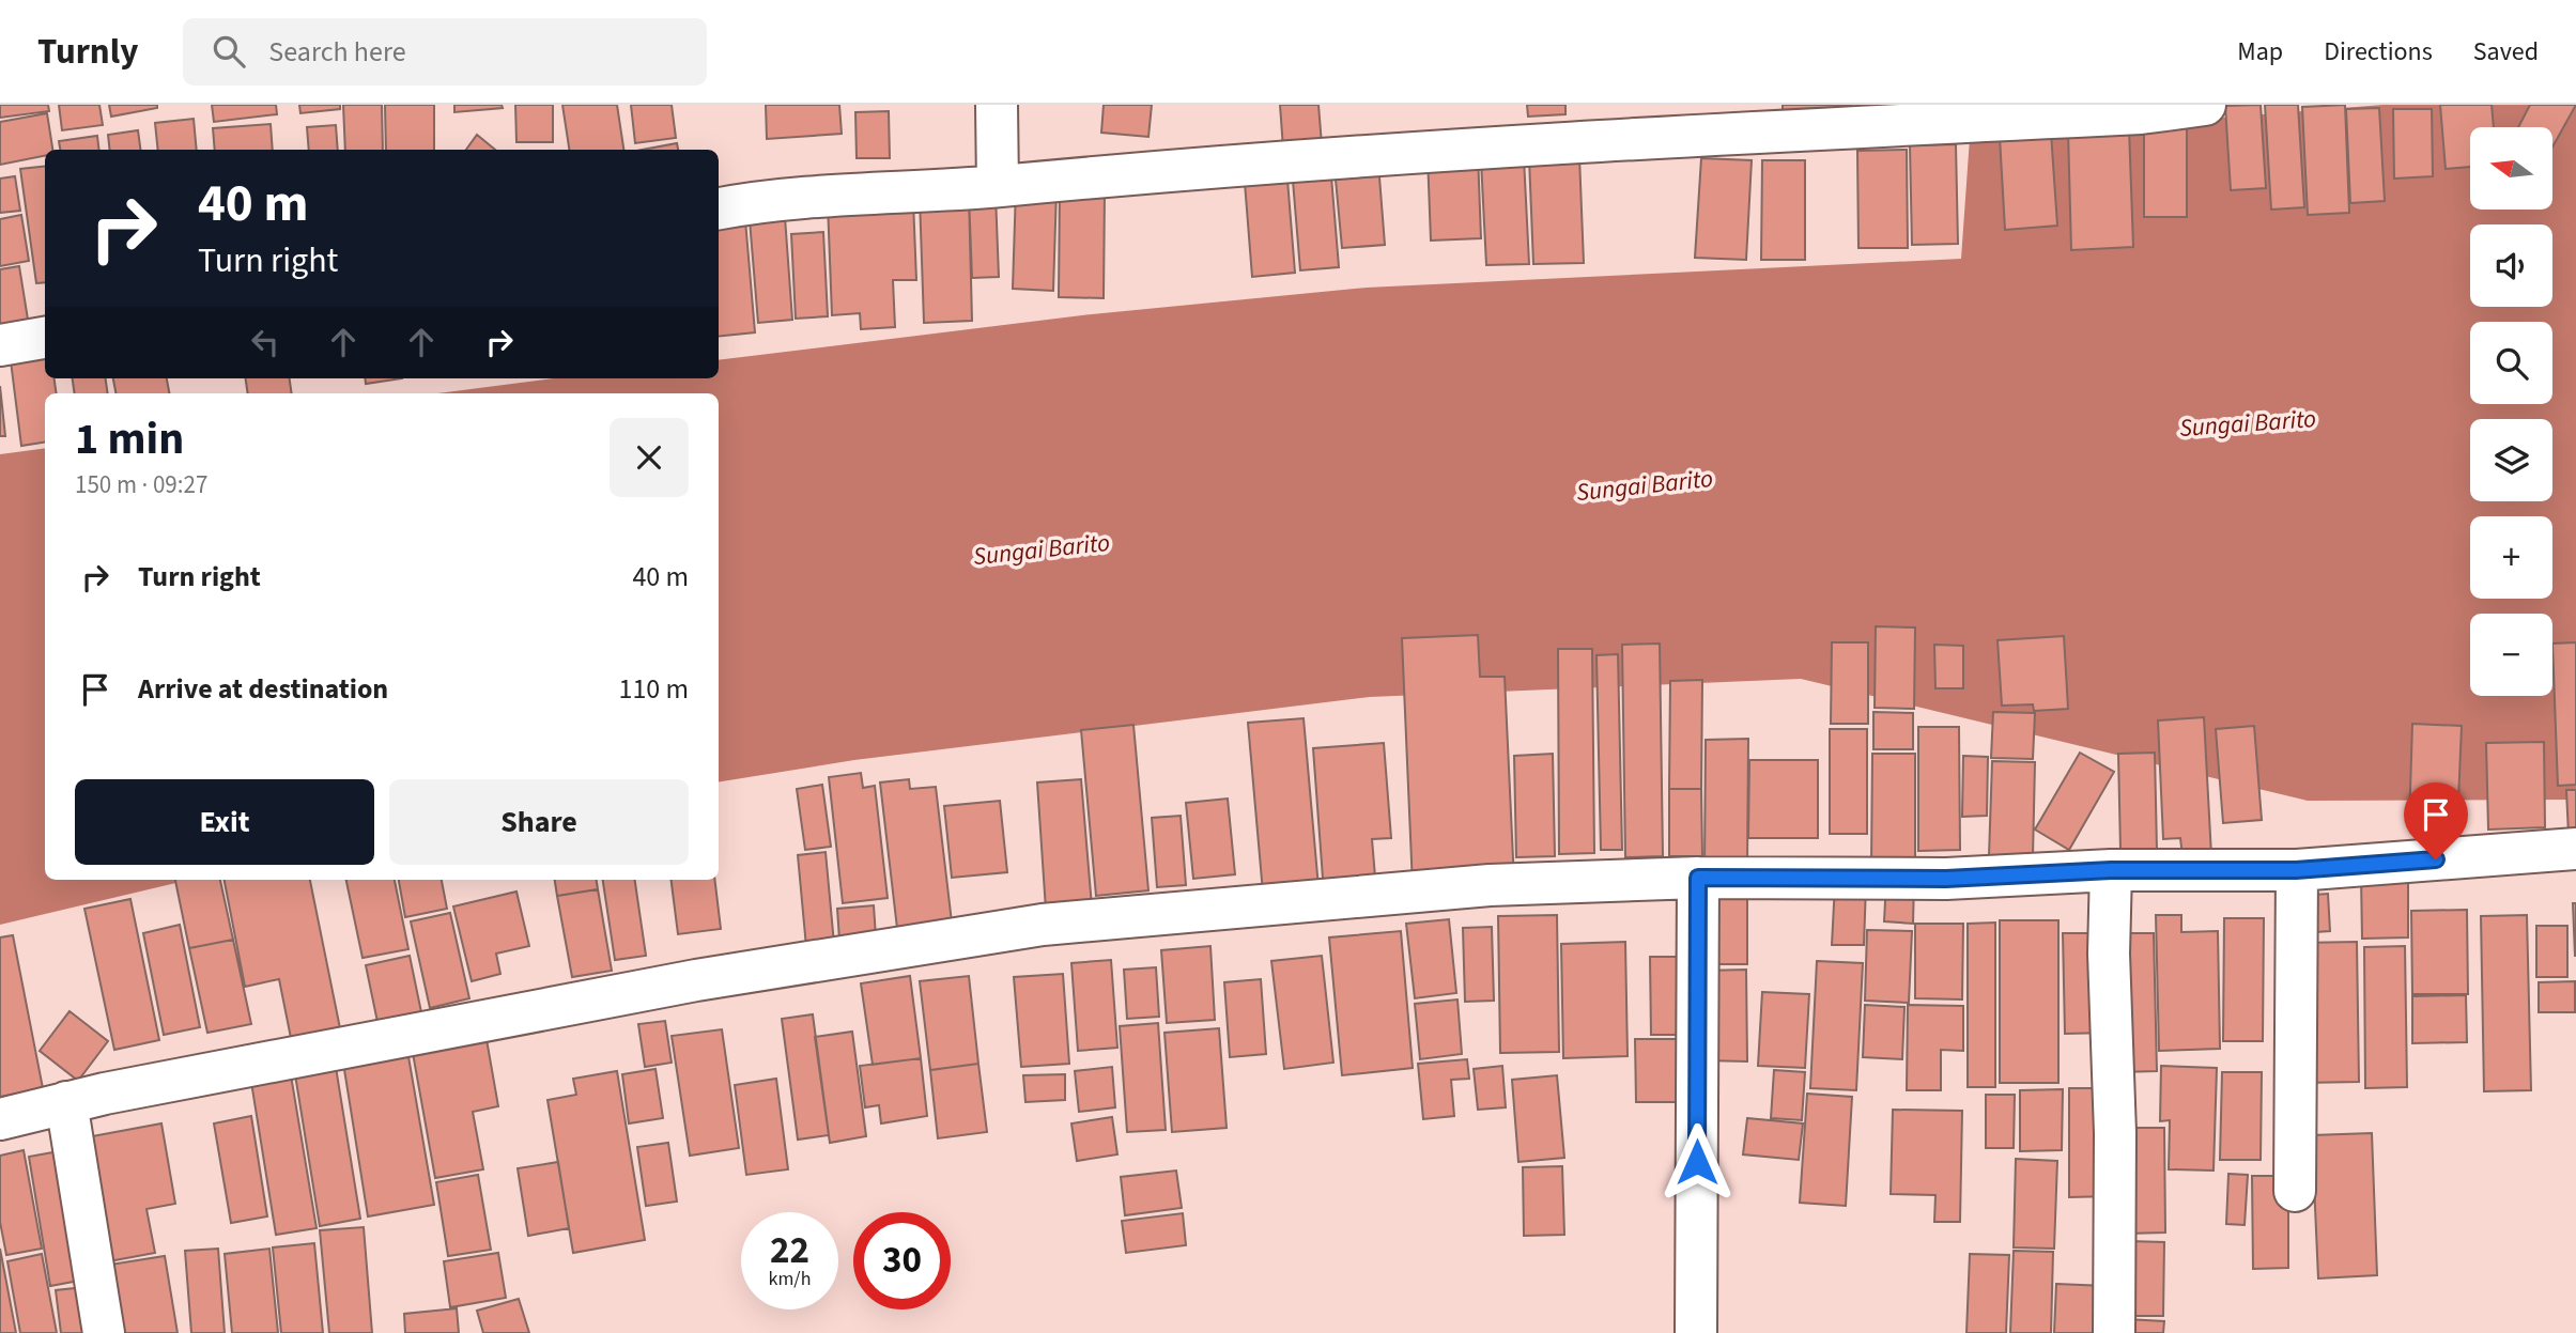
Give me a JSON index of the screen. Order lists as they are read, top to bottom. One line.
{"water":["Sungai Barito"],"north":"left","page":{"header":"Turnly","search":"Search here","nav":["Map","Directions","Saved"],"map_buttons":["+","−"],"turn":["40 m","Turn right"],"heading":["1 min","150 m · 09:27"],"list":[{"name":"Turn right","value":"40 m"},{"name":"Arrive at destination","value":"110 m"}],"buttons":["Exit","Share"],"speed":"22 km/h","limit":"30"}}
